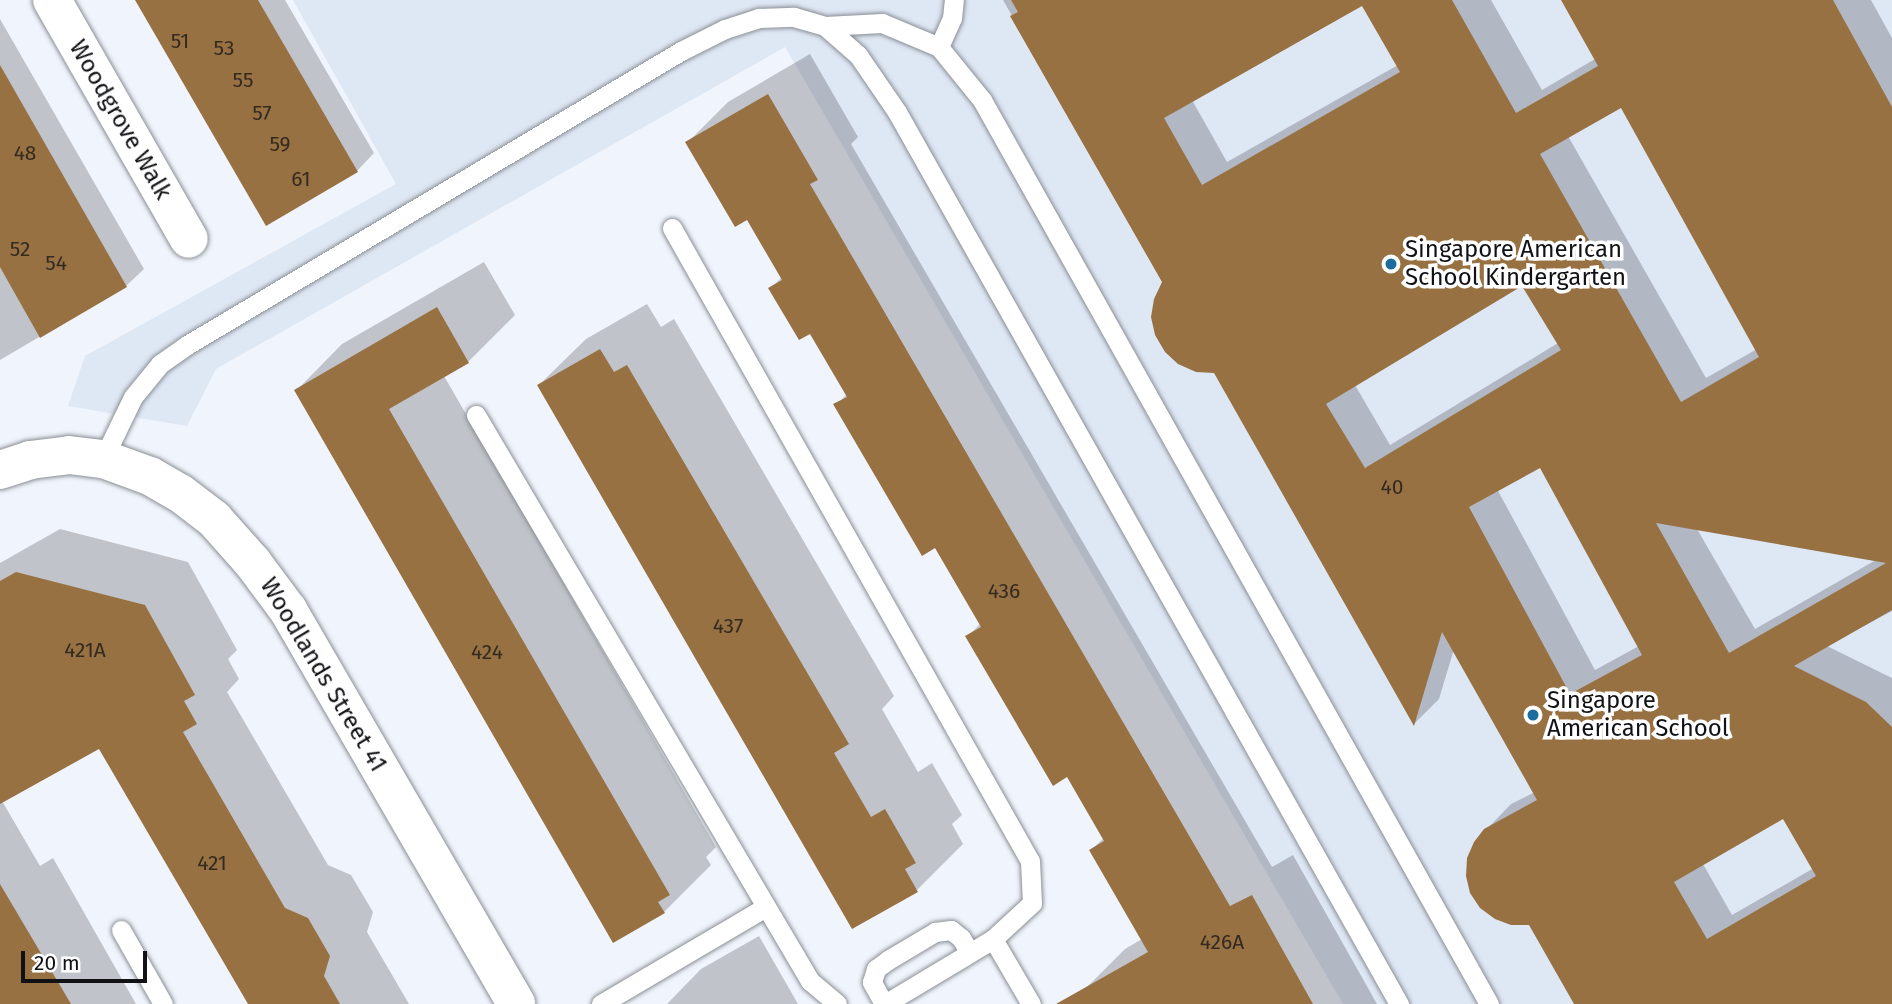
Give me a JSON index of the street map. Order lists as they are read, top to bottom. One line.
{"streets":{"street":["Woodgrove Walk","Woodlands Street 41"]},"places":["Singapore American School Kindergarten","Singapore American School"],"house_numbers":["51","53","55","57","59","48","61","52","54","40","436","437","421A","424","421","426A"],"scale_bar":"20 m"}
